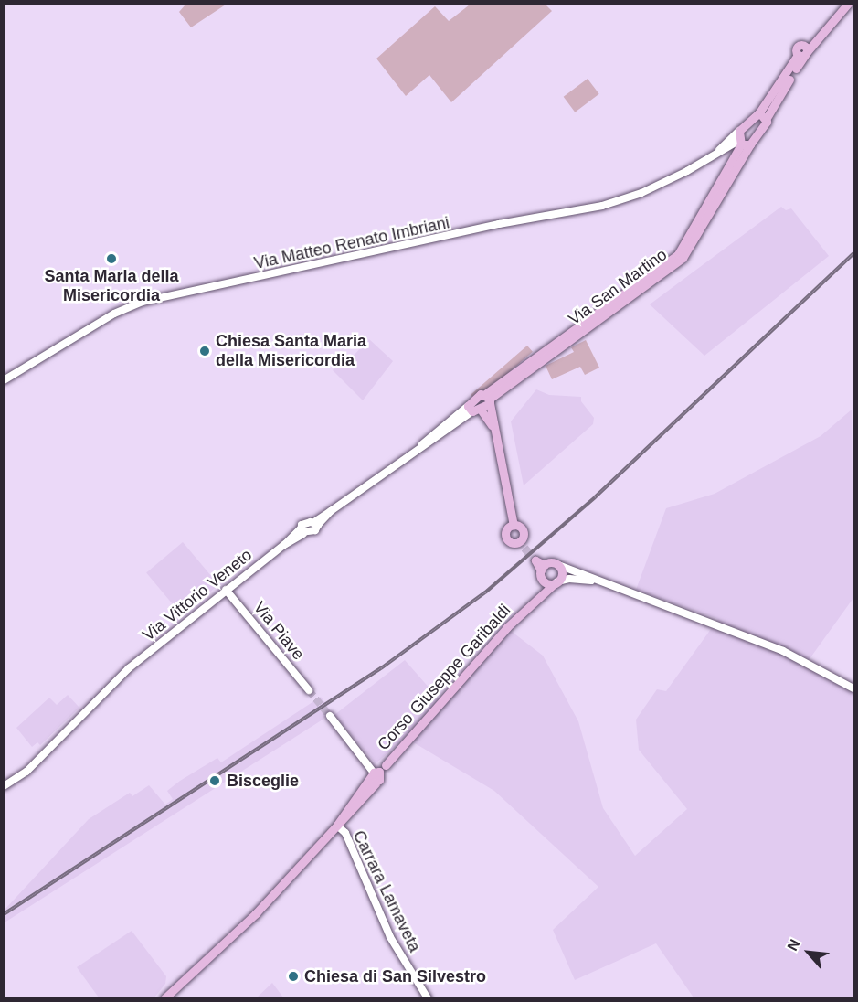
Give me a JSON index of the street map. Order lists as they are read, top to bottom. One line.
{"streets":{"main road":["Via San Martino","Corso Giuseppe Garibaldi"],"street":["Via Matteo Renato Imbriani","Via Vittorio Veneto","Via Piave","Carrara Lamaveta"]},"crossings":[["Via Vittorio Veneto","Via Piave"],["Corso Giuseppe Garibaldi","Carrara Lamaveta"]],"places":["Santa Maria della Misericordia","Chiesa Santa Maria della Misericordia","Bisceglie","Chiesa di San Silvestro"],"north":"top left"}
